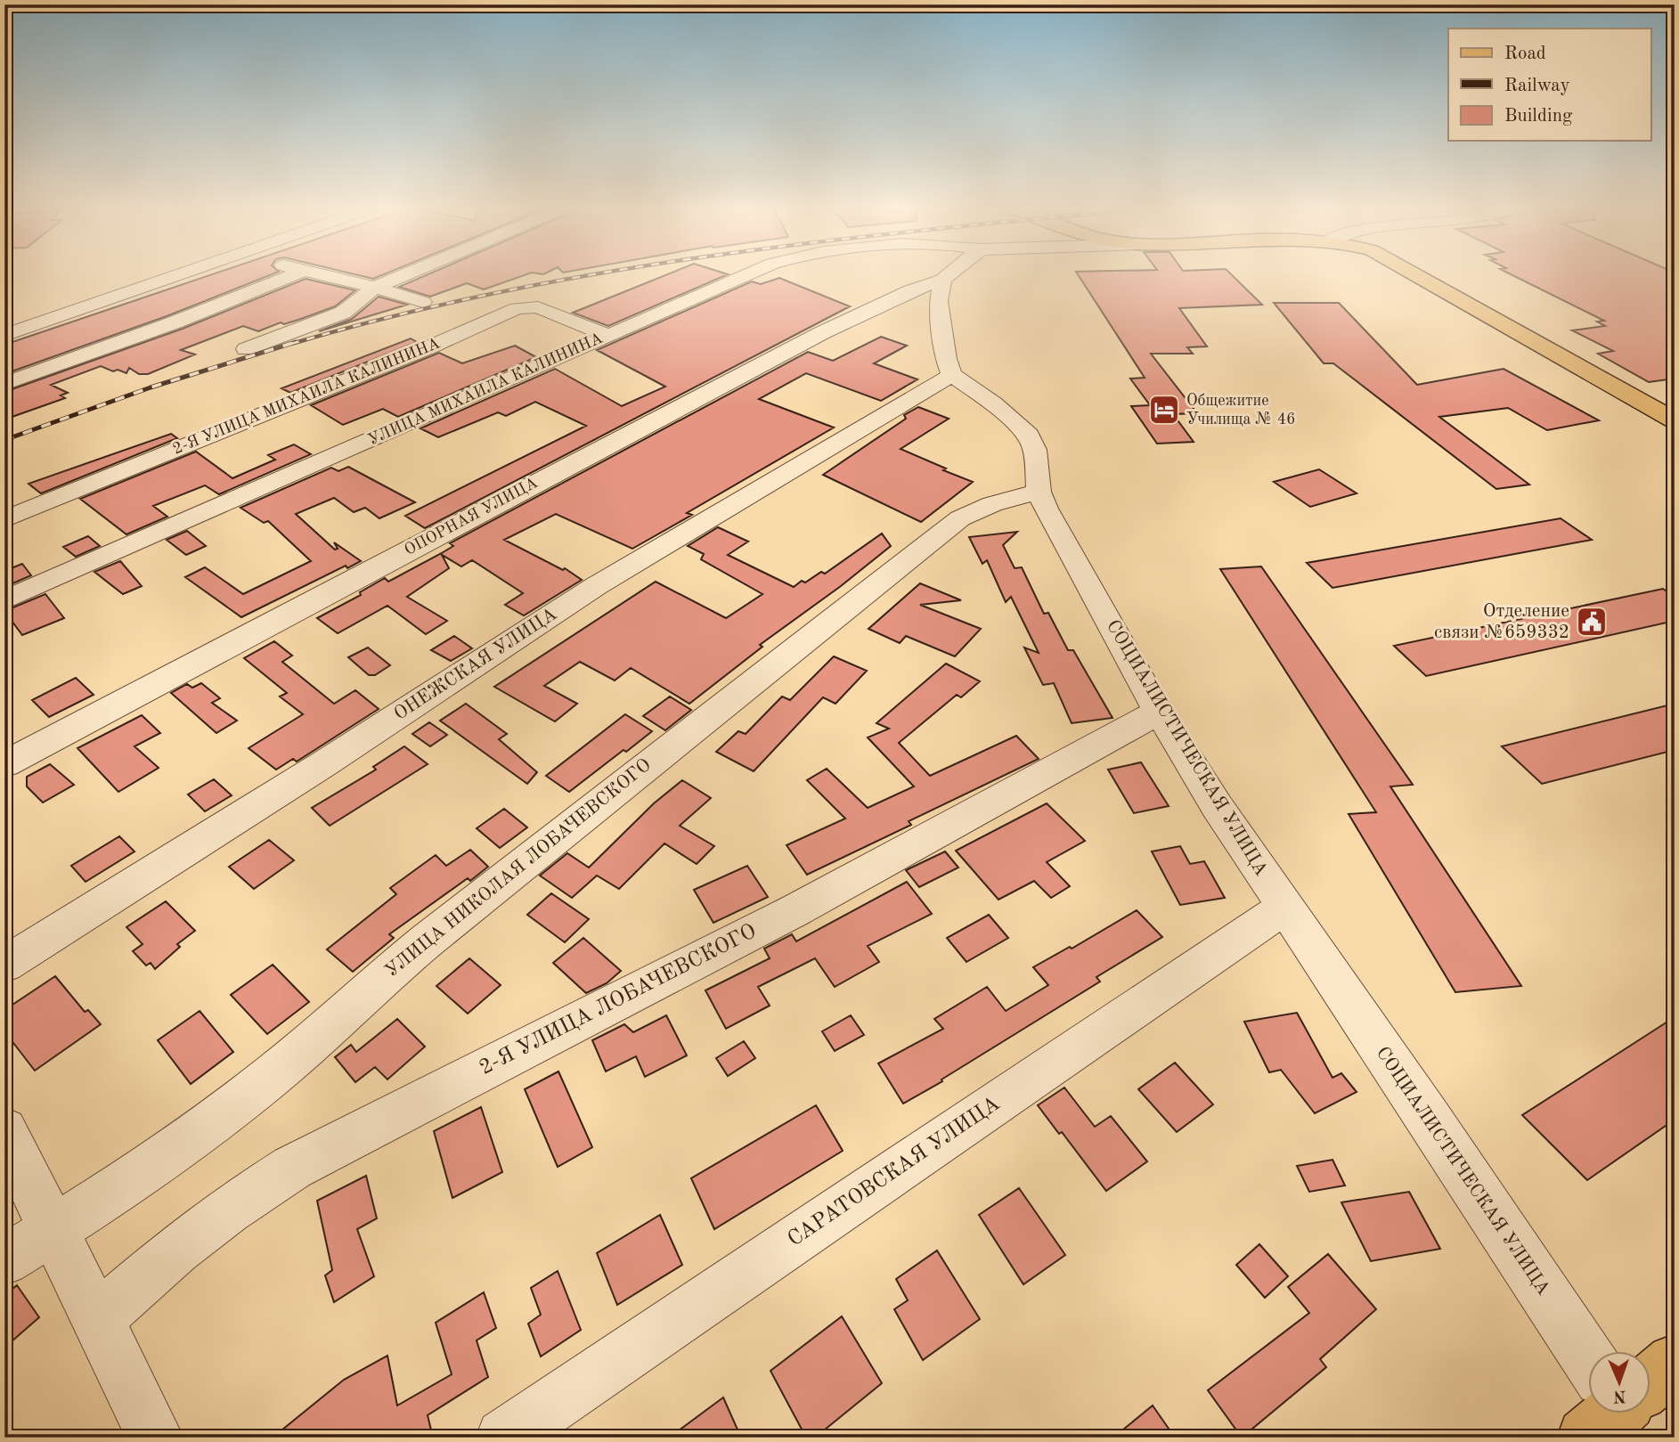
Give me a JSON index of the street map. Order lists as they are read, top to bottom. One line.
{"streets":{"street":["УЛИЦА МИХАИЛА КАЛИНИНА","2-Я УЛИЦА МИХАИЛА КАЛИНИНА","ОПОРНАЯ УЛИЦА","ОНЕЖСКАЯ УЛИЦА","СОЦИАЛИСТИЧЕСКАЯ УЛИЦА","УЛИЦА НИКОЛАЯ ЛОБАЧЕВСКОГО","2-Я УЛИЦА ЛОБАЧЕВСКОГО","САРАТОВСКАЯ УЛИЦА"]},"crossings":[["УЛИЦА МИХАИЛА КАЛИНИНА","2-Я УЛИЦА МИХАИЛА КАЛИНИНА"],["ОНЕЖСКАЯ УЛИЦА","СОЦИАЛИСТИЧЕСКАЯ УЛИЦА"],["СОЦИАЛИСТИЧЕСКАЯ УЛИЦА","УЛИЦА НИКОЛАЯ ЛОБАЧЕВСКОГО"],["СОЦИАЛИСТИЧЕСКАЯ УЛИЦА","2-Я УЛИЦА ЛОБАЧЕВСКОГО"],["СОЦИАЛИСТИЧЕСКАЯ УЛИЦА","САРАТОВСКАЯ УЛИЦА"]],"places":{"hotel":["Общежитие Училища № 46"],"public building":["Отделение связи №659332"]},"legend":["Road","Railway","Building"],"north":"bottom"}
